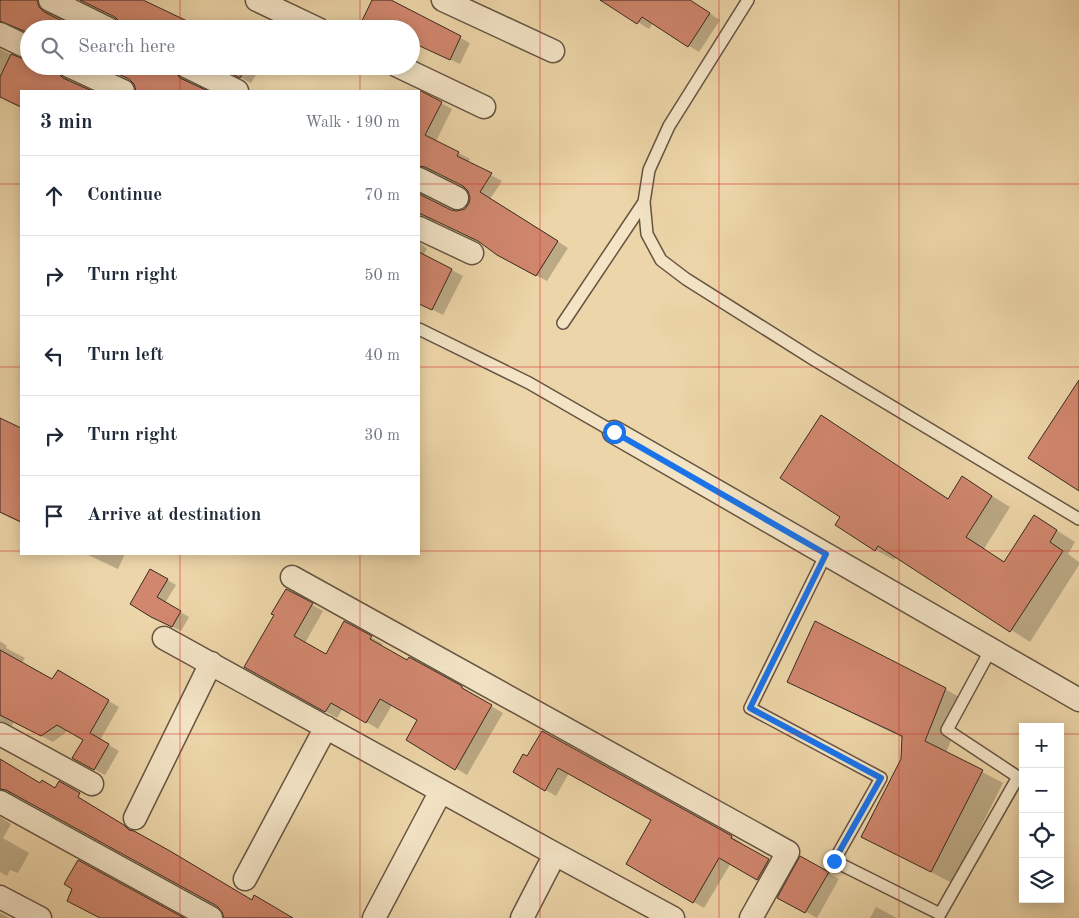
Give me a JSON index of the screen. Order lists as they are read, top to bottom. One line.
{"page":{"search":"Search here","heading":["3 min","Walk · 190 m"],"list":[["Continue","70 m"],["Turn right","50 m"],["Turn left","40 m"],["Turn right","30 m"],"Arrive at destination"],"map_buttons":["+","−"]}}
